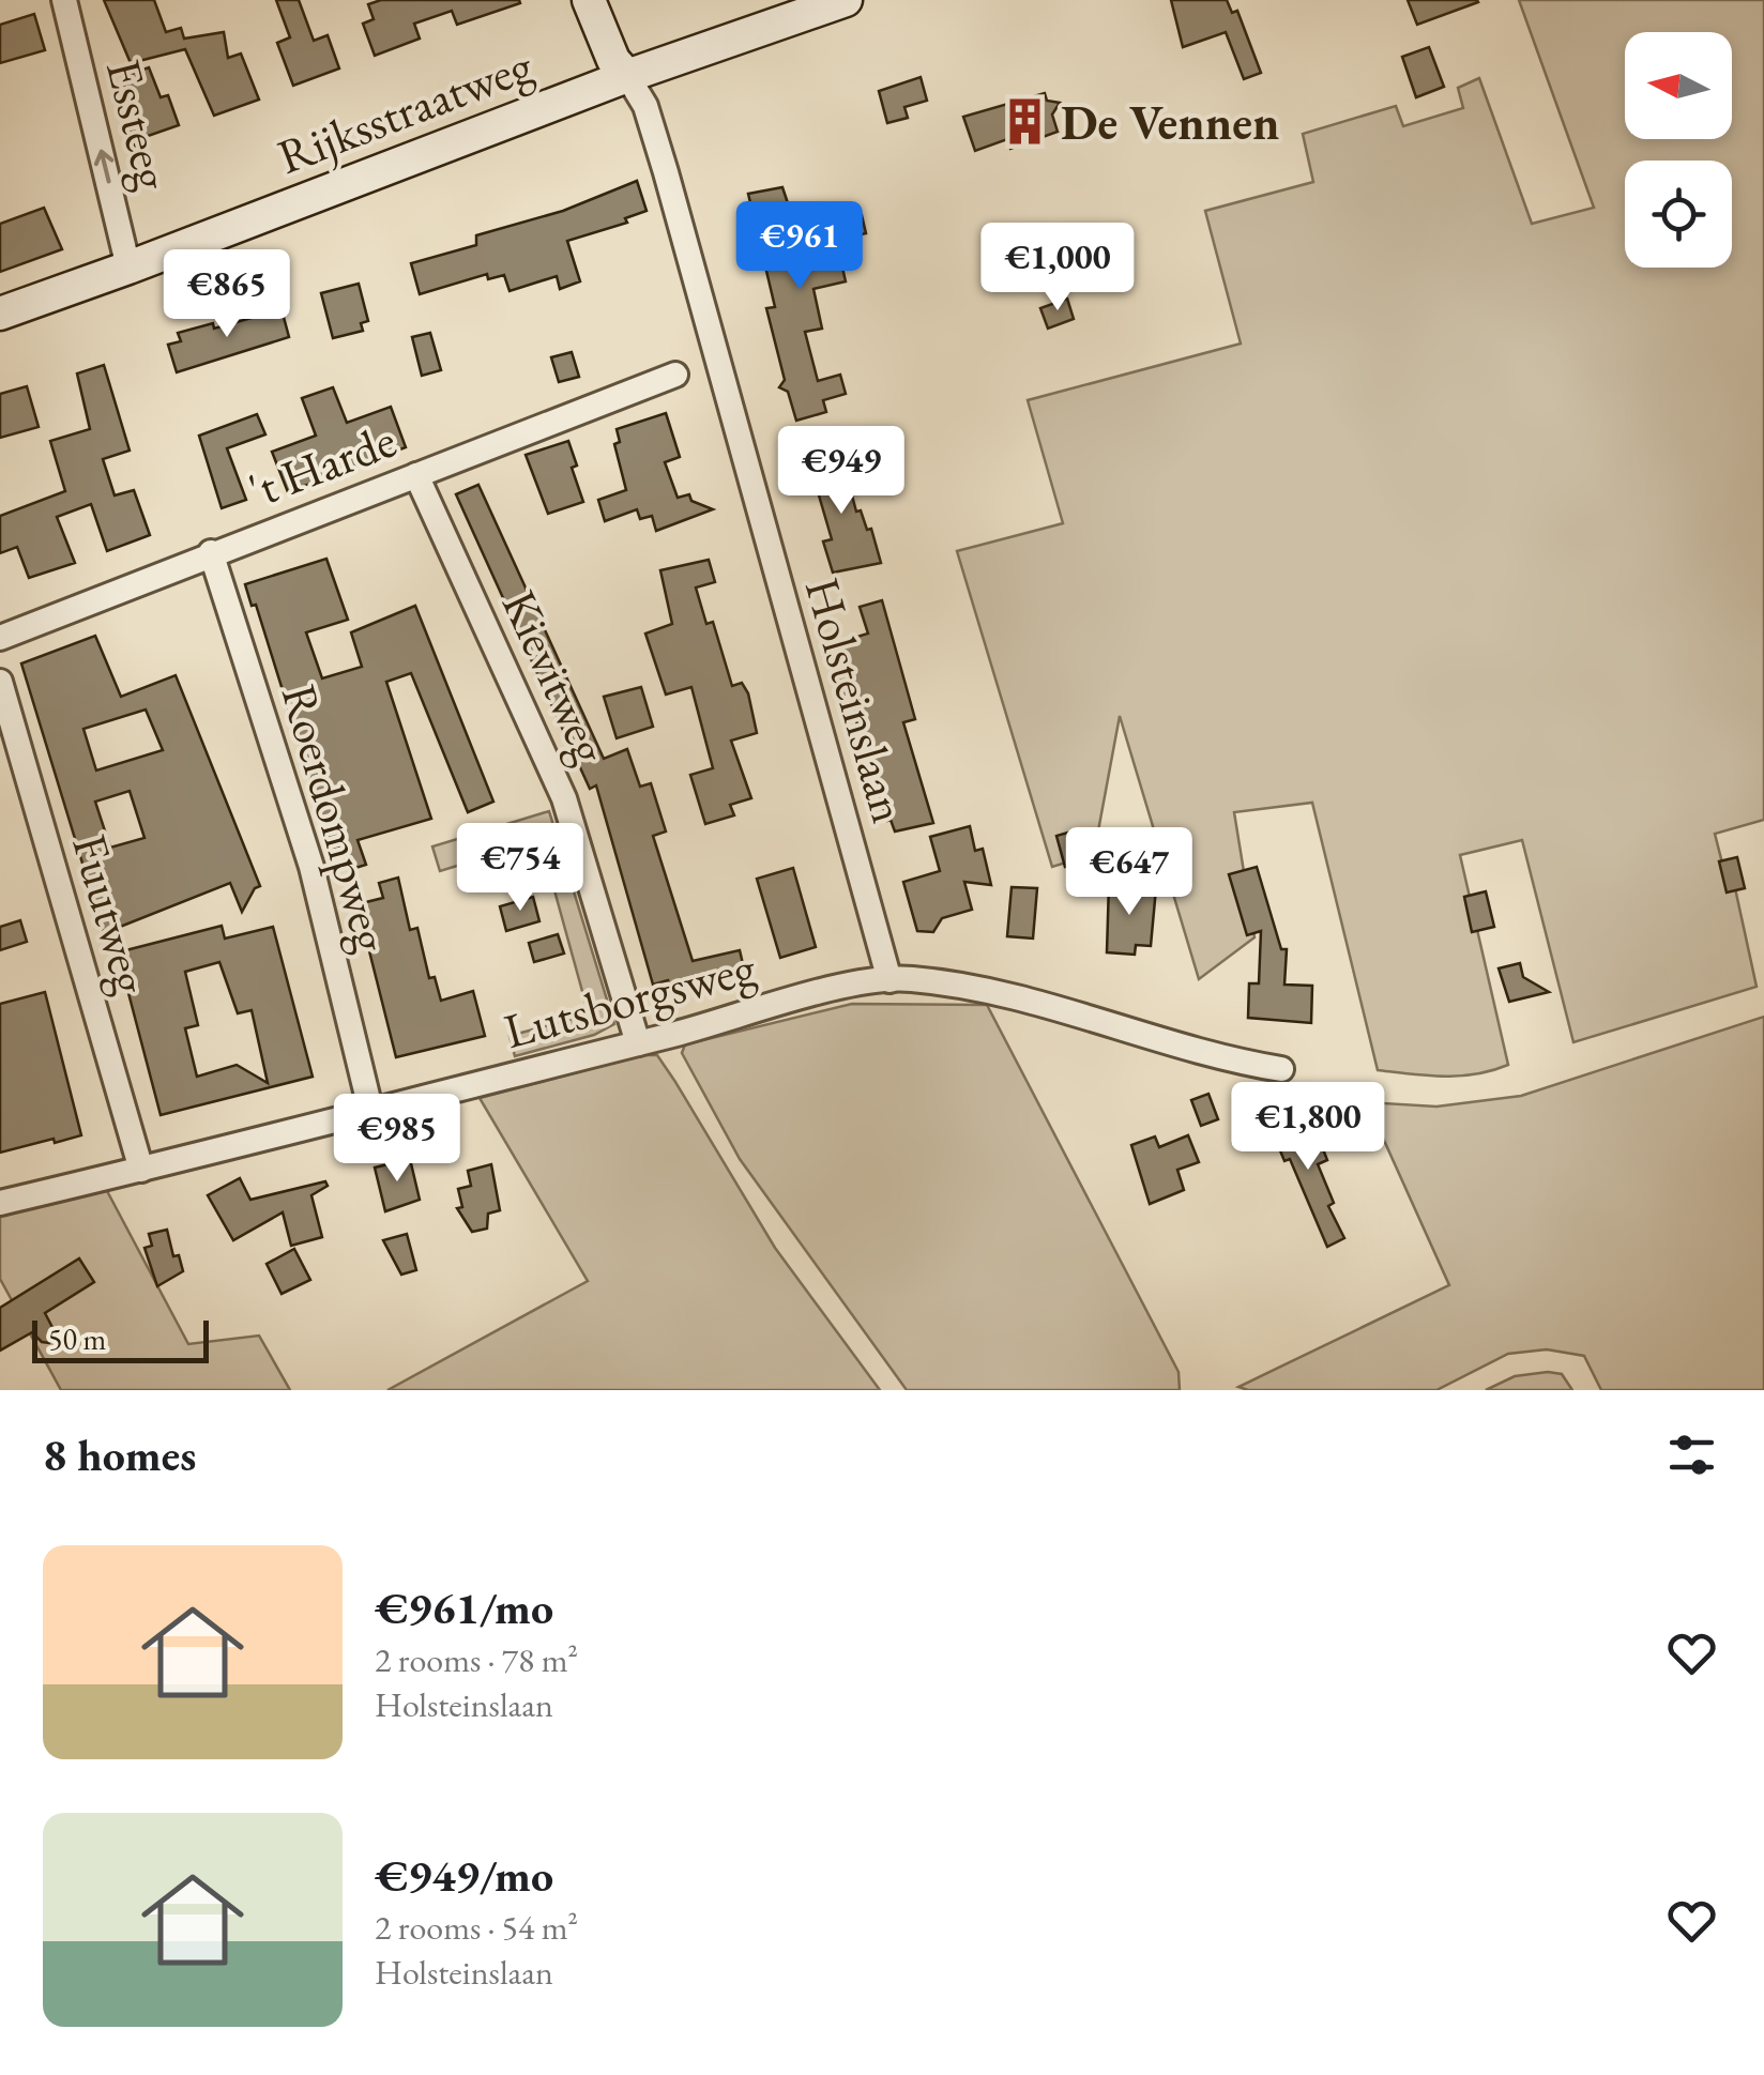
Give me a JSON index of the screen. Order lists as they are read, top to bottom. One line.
{"streets":{"main road":["Rijksstraatweg"],"street":["Essteeg","'t Harde","Kievitweg","Holsteinslaan","Roerdompweg","Fuutweg","Lutsborgsweg"]},"crossings":[["Rijksstraatweg","Essteeg"],["Rijksstraatweg","Holsteinslaan"],["'t Harde","Kievitweg"],["'t Harde","Roerdompweg"],["Kievitweg","Lutsborgsweg"],["Holsteinslaan","Lutsborgsweg"],["Roerdompweg","Lutsborgsweg"],["Fuutweg","Lutsborgsweg"]],"one_way":["Essteeg"],"places":{"building":["De Vennen"]},"scale_bar":"50 m","north":"left","page":{"price":["€961","€1,000","€865","€949","€754","€647","€1,800","€985"],"scale":"50 m","heading":"8 homes","list":[{"name":"€961/mo","note":"2 rooms · 78 m² · Holsteinslaan"},{"name":"€949/mo","note":"2 rooms · 54 m² · Holsteinslaan"}]}}
